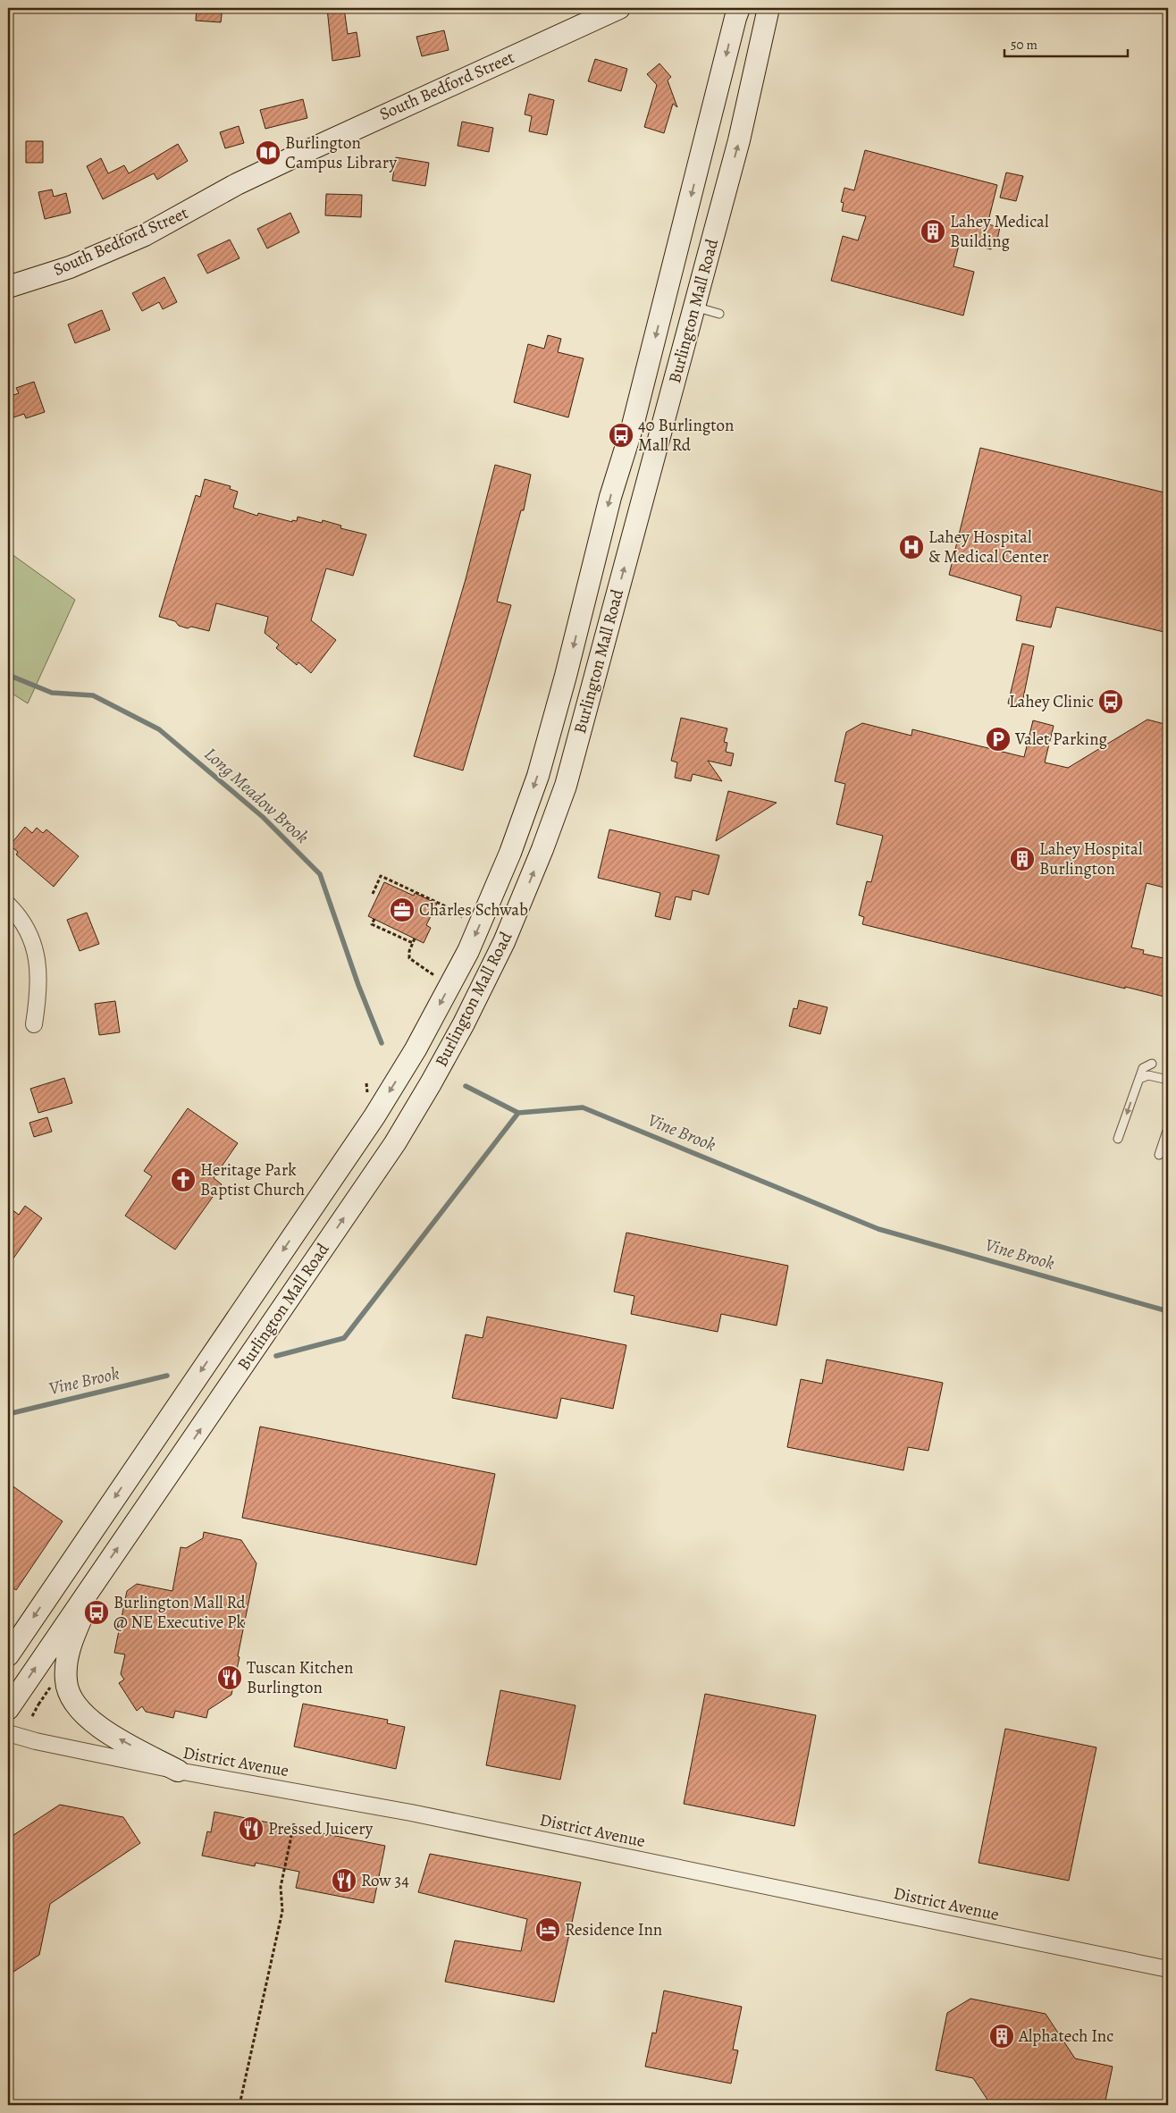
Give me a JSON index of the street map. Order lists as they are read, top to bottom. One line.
{"streets":{"main road":["South Bedford Street","Burlington Mall Road"],"street":["District Avenue"]},"water":["Long Meadow Brook","Vine Brook"],"places":{"library":["Burlington Campus Library"],"building":["Lahey Medical Building","Lahey Hospital Burlington","Alphatech Inc"],"bus stop":["40 Burlington Mall Rd","Lahey Clinic","Burlington Mall Rd @ NE Executive Pk"],"hospital":["Lahey Hospital & Medical Center"],"parking":["Valet Parking"],"office":["Charles Schwab"],"church":["Heritage Park Baptist Church"],"restaurant":["Tuscan Kitchen Burlington","Pressed Juicery","Row 34"],"hotel":["Residence Inn"]},"scale_bar":"50 m"}
